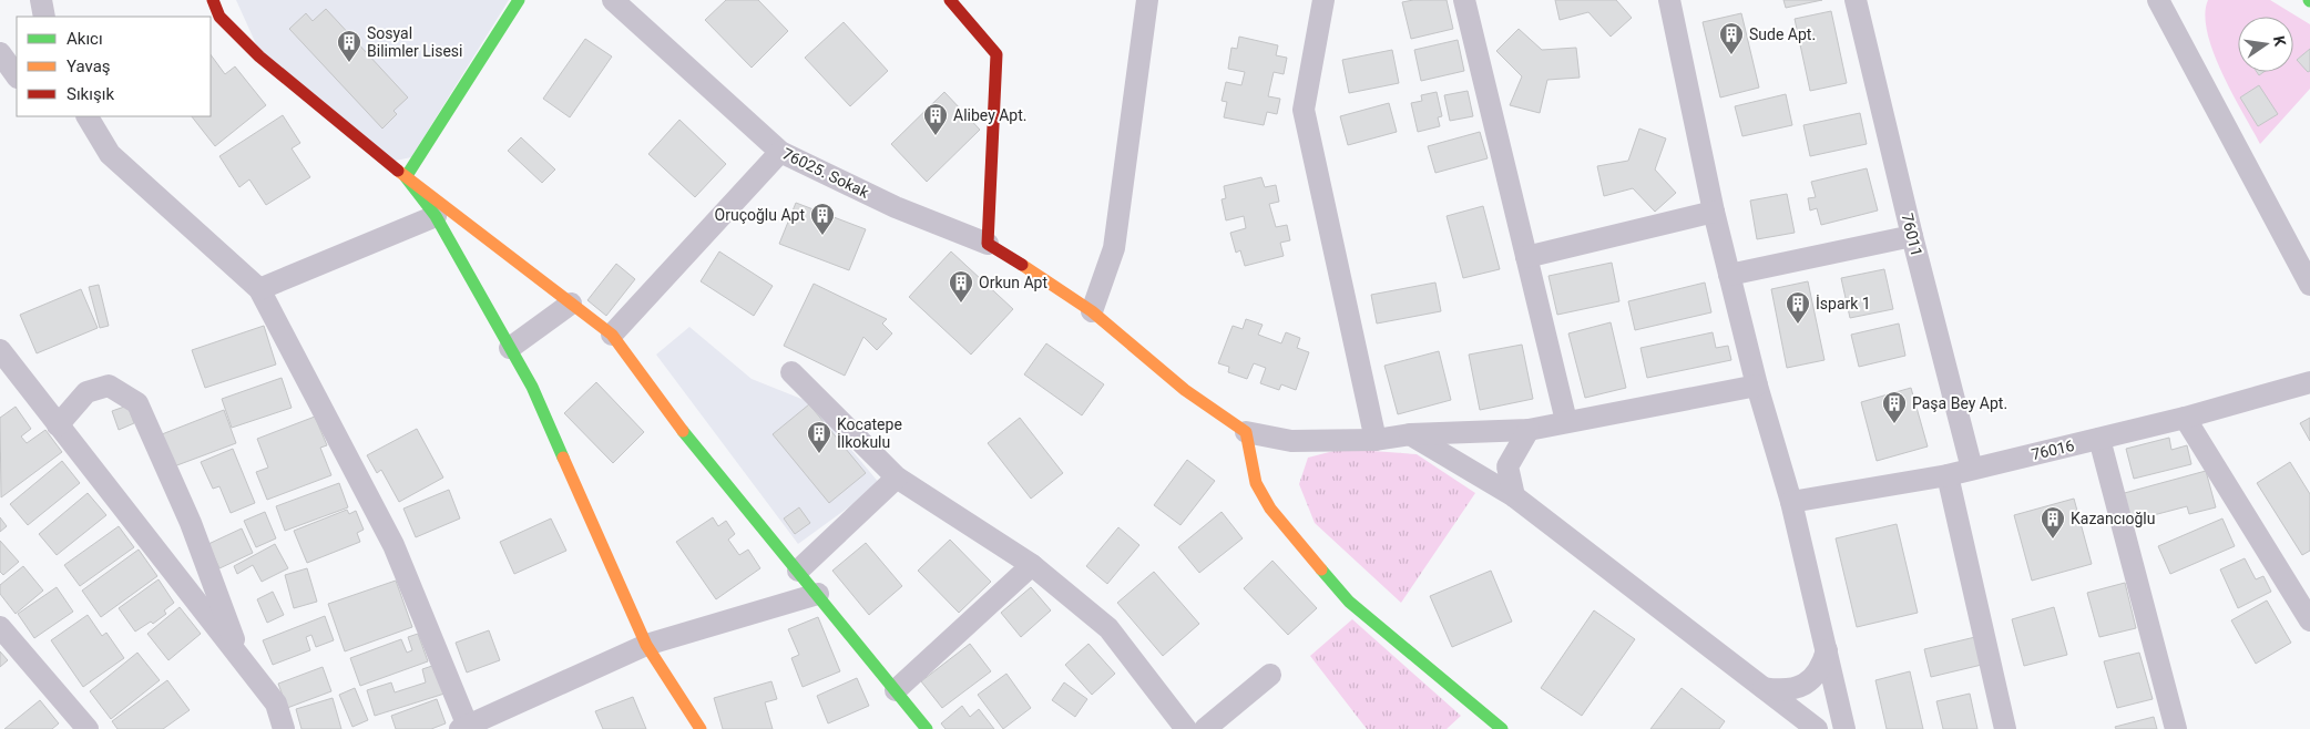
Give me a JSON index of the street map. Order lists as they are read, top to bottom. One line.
{"streets":{"street":["76025. Sokak","76011","76016"]},"crossings":[["76011","76016"]],"places":{"building":["Sude Apt.","Sosyal Bilimler Lisesi","Alibey Apt.","Oruçoğlu Apt","Orkun Apt","İspark 1","Paşa Bey Apt.","Kocatepe İlkokulu","Kazancıoğlu"]},"legend":["Akıcı","Yavaş","Sıkışık"],"north":"right"}
